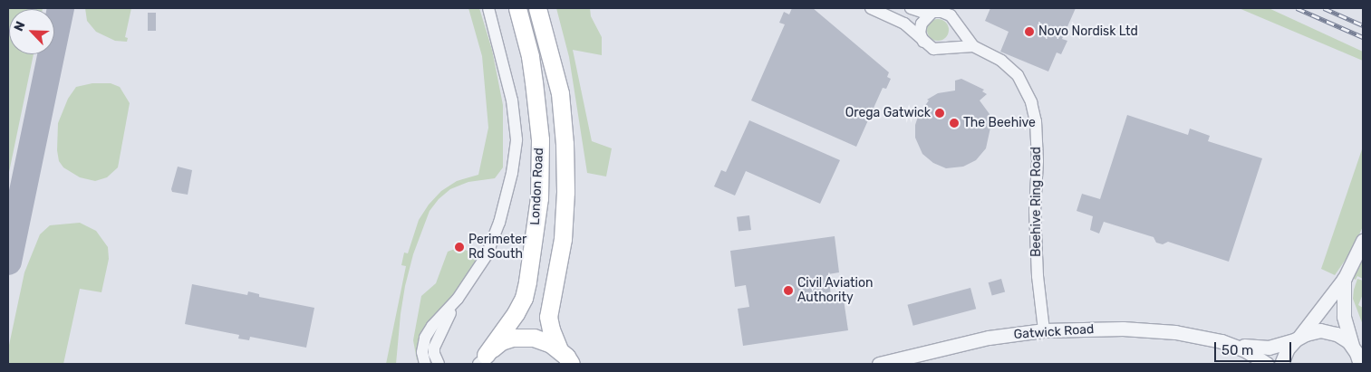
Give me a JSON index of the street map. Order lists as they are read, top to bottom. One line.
{"streets":{"main road":["London Road"],"street":["Beehive Ring Road","Gatwick Road"]},"crossings":[["Beehive Ring Road","Gatwick Road"]],"places":["Novo Nordisk Ltd","Orega Gatwick","The Beehive","Perimeter Rd South","Civil Aviation Authority"],"scale_bar":"50 m","north":"top left"}
